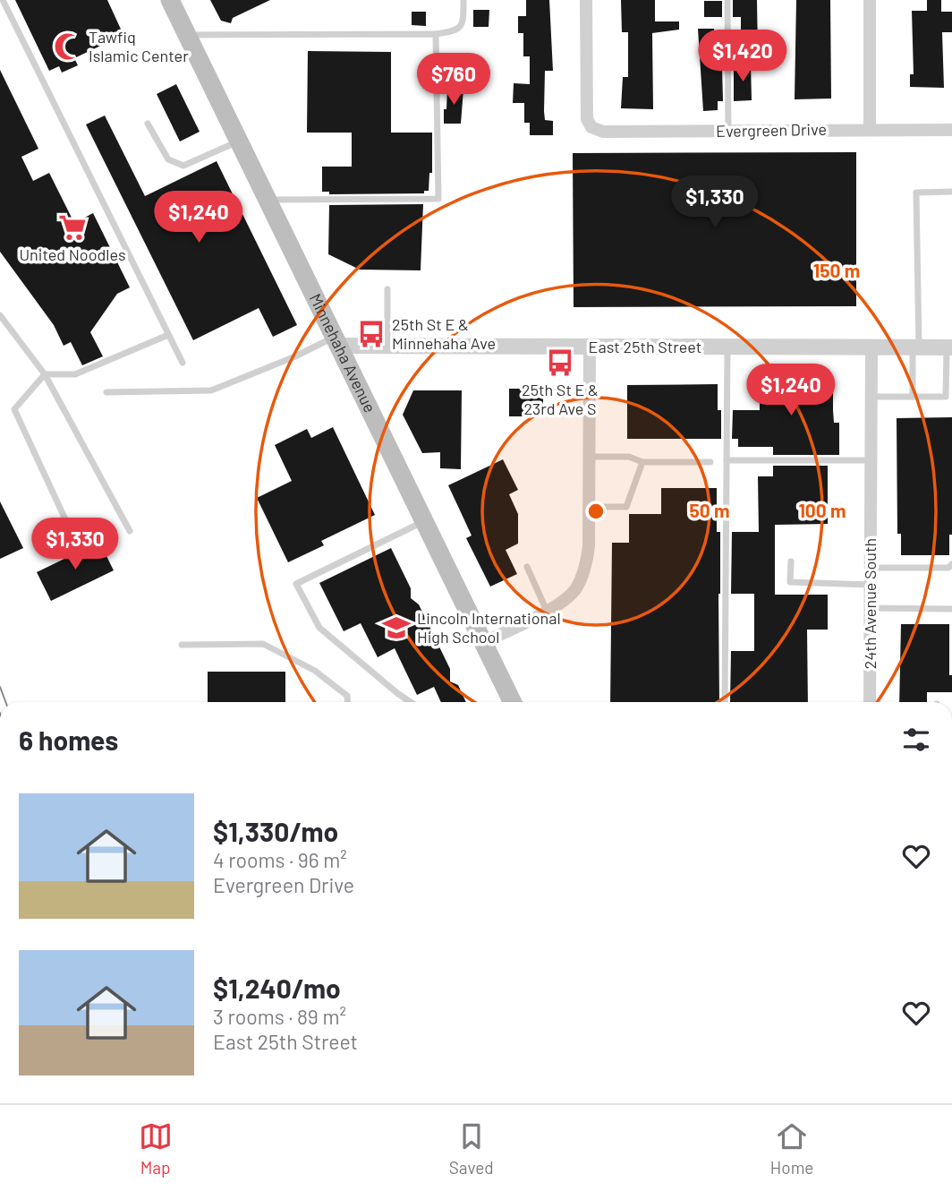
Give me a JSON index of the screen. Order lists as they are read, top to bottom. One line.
{"streets":{"main road":["Minnehaha Avenue"],"street":["Evergreen Drive","East 25th Street","24th Avenue South"]},"crossings":[["East 25th Street","Minnehaha Avenue"],["East 25th Street","24th Avenue South"]],"places":{"mosque":["Tawfiq Islamic Center"],"supermarket":["United Noodles"],"bus stop":["25th St E & Minnehaha Ave","25th St E & 23rd Ave S"],"school or university":["Lincoln International High School"]},"page":{"price":["$1,420","$760","$1,330","$1,240","$1,240","$1,330"],"heading":"6 homes","list":[{"name":"$1,330/mo","note":"4 rooms · 96 m² · Evergreen Drive"},{"name":"$1,240/mo","note":"3 rooms · 89 m² · East 25th Street"}],"tabs":["Map","Saved","Home"]},"rings":["150 m","50 m","100 m"]}
